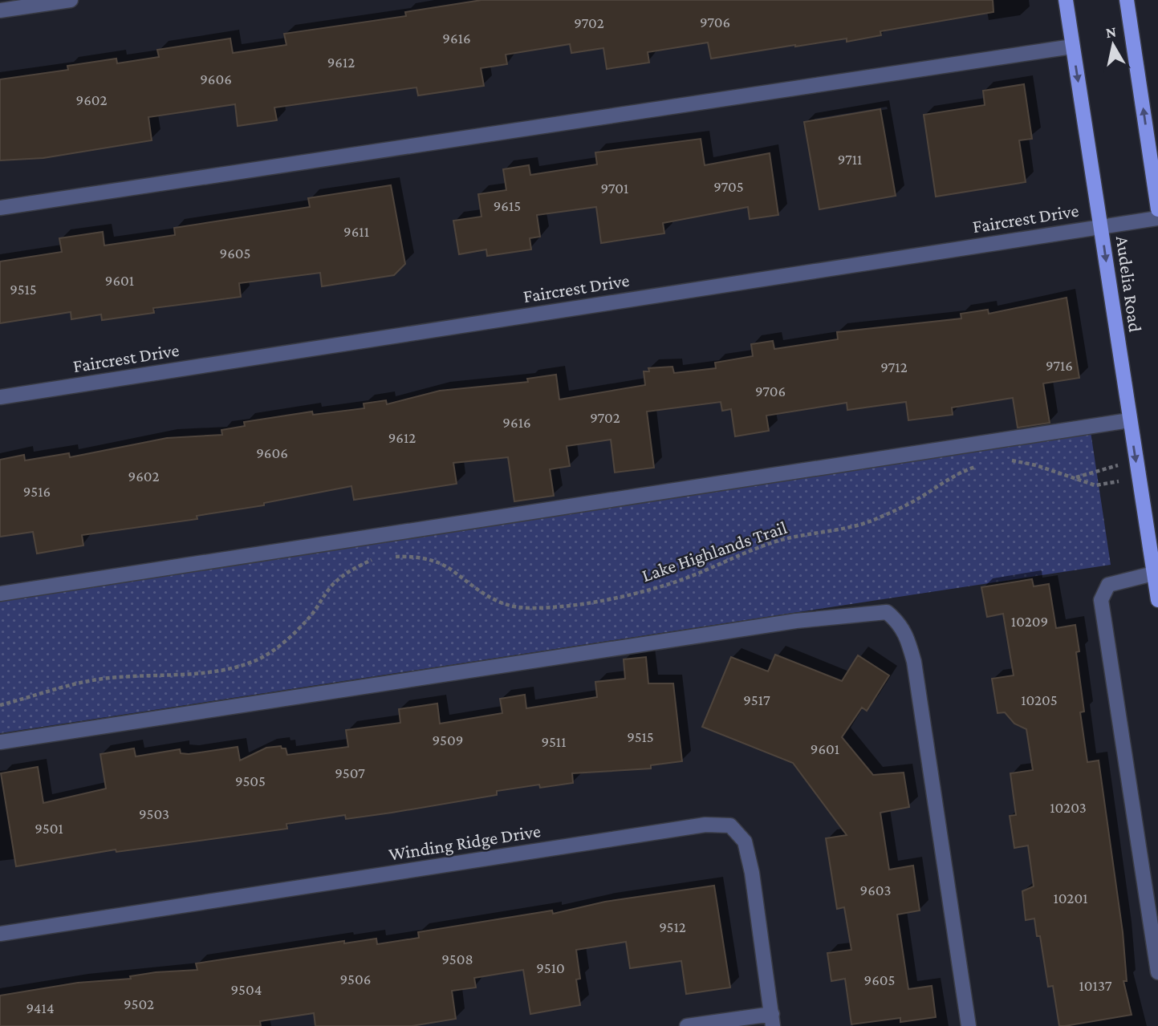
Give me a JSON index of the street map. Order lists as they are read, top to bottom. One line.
{"streets":{"main road":["Audelia Road"],"street":["Faircrest Drive","Winding Ridge Drive"],"path":["Lake Highlands Trail"]},"crossings":[["Faircrest Drive","Audelia Road"]],"house_numbers":["9706","9702","9616","9612","9606","9602","9711","9705","9701","9615","9611","9605","9601","9515","9716","9712","9706","9702","9616","9612","9606","9602","9516","10209","9517","10205","9515","9509","9511","9601","9507","9505","10203","9503","9501","9603","10201","9512","9508","9510","9506","9605","10137","9504","9502","9414"],"north":"top"}
